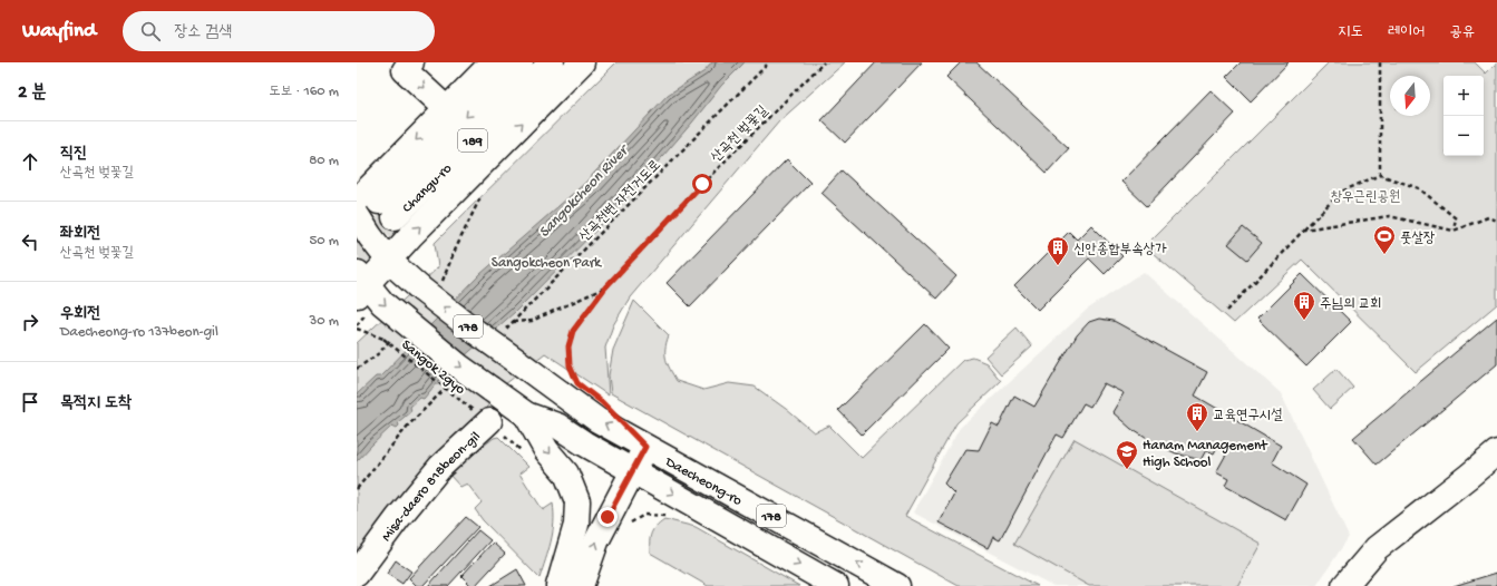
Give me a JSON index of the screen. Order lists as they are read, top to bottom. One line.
{"streets":{"main road":["189","Changu-ro","178","Daecheong-ro","Misa-daero 818beon-gil"],"path":["산곡천 벚꽃길","산곡천변 자전거도로","Sangok 2gyo"]},"crossings":[["178","Daecheong-ro"],["Sangok 2gyo","Misa-daero 818beon-gil"]],"water":["Sangokcheon River"],"parks":["창우근린공원","Sangokcheon Park"],"places":{"sports":["풋살장"],"building":["신안종합부속상가","주님의 교회","교육연구시설"],"school or university":["Hanam Management High School"]},"north":"bottom","page":{"header":"Wayfind","search":"장소 검색","nav":["지도","레이어","공유"],"heading":["2 분","도보 · 160 m"],"map_buttons":["+","−"],"list":[["직진","산곡천 벚꽃길","80 m"],["좌회전","산곡천 벚꽃길","50 m"],["우회전","Daecheong-ro 137beon-gil","30 m"],"목적지 도착"]}}
